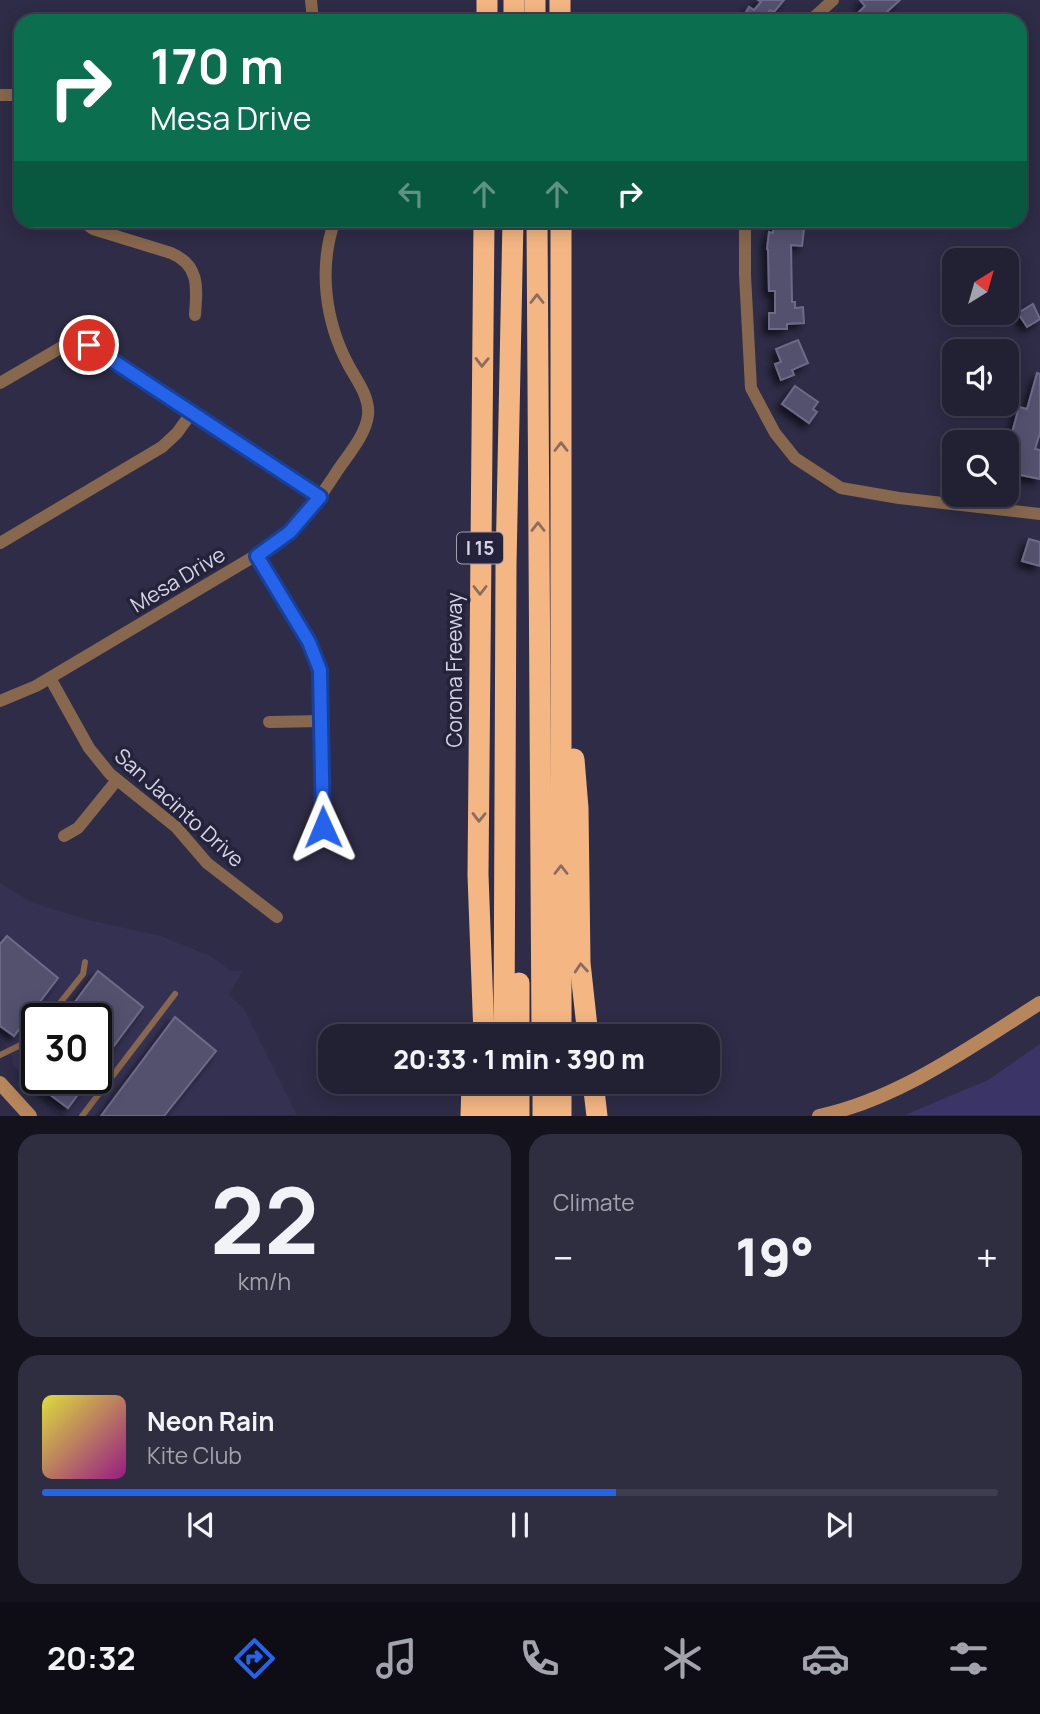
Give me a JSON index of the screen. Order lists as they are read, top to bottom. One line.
{"streets":{"highway":["I 15","Corona Freeway"],"street":["Mesa Drive","San Jacinto Drive"]},"crossings":[["Mesa Drive","San Jacinto Drive"]],"north":"top right","page":{"turn":["170 m","Mesa Drive"],"limit":"30","trip":"20:33 · 1 min · 390 m","tile":[["22","km/h"],"Climate"],"heat":["−","19°","+"],"song":["Neon Rain","Kite Club"],"tabs":"20:32"}}
